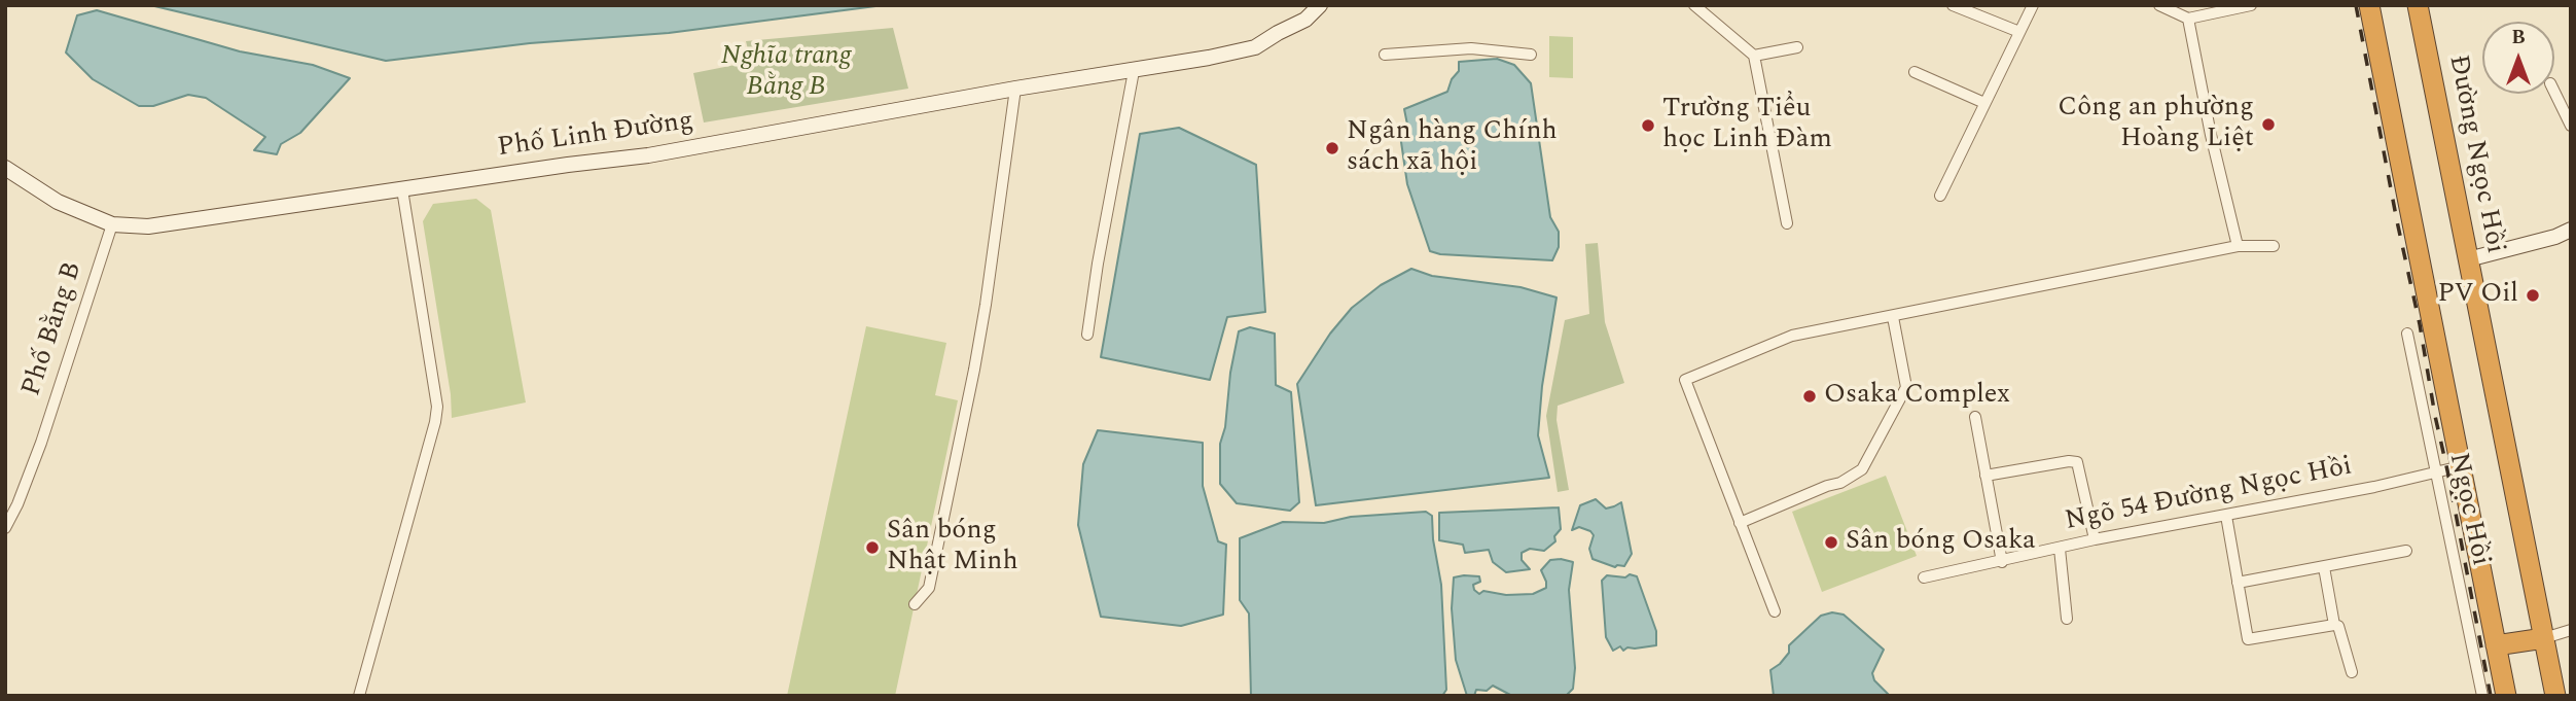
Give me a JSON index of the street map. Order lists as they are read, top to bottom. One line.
{"streets":{"highway":["Đường Ngọc Hồi"],"street":["Phố Linh Đường","Phố Bằng B","Ngõ 54 Đường Ngọc Hồi","Ngọc Hồi"]},"crossings":[["Phố Linh Đường","Phố Bằng B"],["Ngõ 54 Đường Ngọc Hồi","Ngọc Hồi"]],"parks":["Nghĩa trang Bằng B"],"places":["Công an phường Hoàng Liệt","Trường Tiểu học Linh Đàm","Ngân hàng Chính sách xã hội","PV Oil","Osaka Complex","Sân bóng Osaka","Sân bóng Nhật Minh"],"north":"top"}
